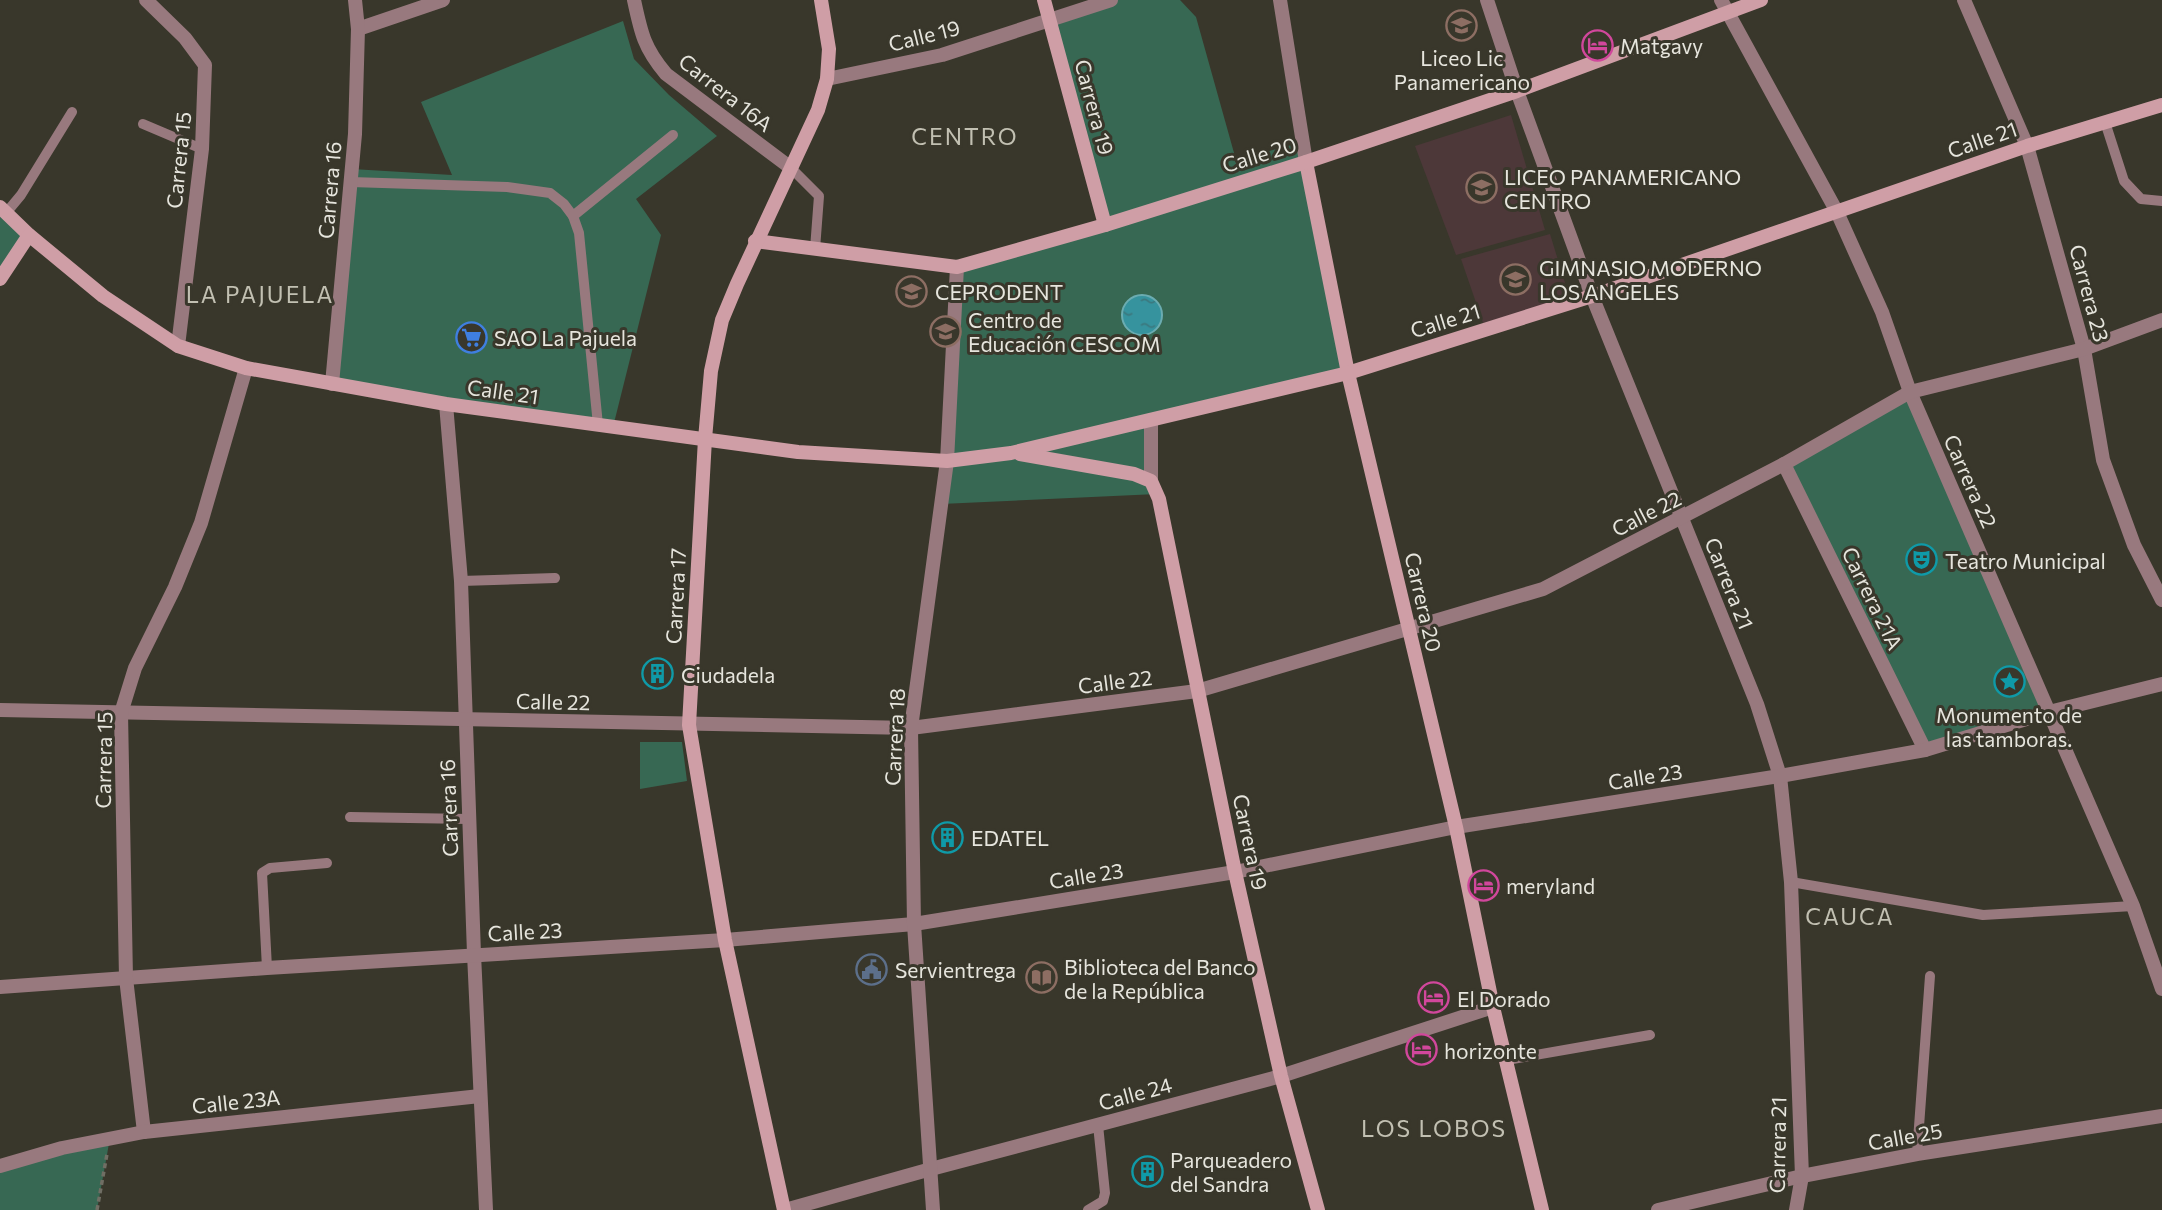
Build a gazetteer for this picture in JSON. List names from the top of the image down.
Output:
{
  "streets": {
    "main road": [
      "Carrera 19",
      "Calle 21",
      "Calle 20",
      "Carrera 17",
      "Carrera 20"
    ],
    "street": [
      "Calle 19",
      "Carrera 16A",
      "Carrera 15",
      "Carrera 16",
      "Carrera 23",
      "Carrera 22",
      "Calle 22",
      "Carrera 21",
      "Carrera 21A",
      "Carrera 18",
      "Calle 23",
      "Calle 24",
      "Calle 23A",
      "Calle 25"
    ]
  },
  "crossings": [
    ["Calle 19", "Carrera 19"],
    ["Calle 19", "Carrera 17"],
    ["Carrera 16A", "Carrera 17"],
    ["Carrera 19", "Calle 21"],
    ["Carrera 19", "Calle 20"],
    ["Carrera 19", "Calle 22"],
    ["Carrera 19", "Calle 23"],
    ["Carrera 19", "Calle 24"],
    ["Calle 21", "Carrera 15"],
    ["Calle 21", "Carrera 16"],
    ["Calle 21", "Carrera 23"],
    ["Calle 21", "Carrera 22"],
    ["Calle 21", "Carrera 21"],
    ["Calle 21", "Carrera 17"],
    ["Calle 21", "Carrera 20"],
    ["Calle 21", "Carrera 18"],
    ["Calle 20", "Carrera 22"],
    ["Calle 20", "Carrera 21"],
    ["Calle 20", "Carrera 17"],
    ["Calle 20", "Carrera 20"],
    ["Calle 20", "Carrera 18"],
    ["Carrera 15", "Calle 22"],
    ["Carrera 15", "Calle 23"],
    ["Carrera 15", "Calle 23A"],
    ["Carrera 16", "Calle 22"],
    ["Carrera 16", "Calle 23"],
    ["Carrera 16", "Calle 23A"],
    ["Carrera 23", "Calle 22"],
    ["Carrera 22", "Calle 22"],
    ["Carrera 22", "Calle 23"],
    ["Calle 22", "Carrera 21"],
    ["Calle 22", "Carrera 17"],
    ["Calle 22", "Carrera 21A"],
    ["Calle 22", "Carrera 20"],
    ["Calle 22", "Carrera 18"],
    ["Carrera 21", "Calle 23"],
    ["Carrera 21", "Calle 25"],
    ["Carrera 17", "Calle 23"],
    ["Carrera 17", "Calle 24"],
    ["Carrera 21A", "Calle 23"],
    ["Carrera 20", "Calle 23"],
    ["Carrera 20", "Calle 24"],
    ["Carrera 18", "Calle 23"],
    ["Carrera 18", "Calle 24"]
  ],
  "districts": [
    "CENTRO",
    "LA PAJUELA",
    "CAUCA",
    "LOS LOBOS"
  ],
  "places": {
    "school or university": [
      "Liceo Lic Panamericano",
      "LICEO PANAMERICANO CENTRO",
      "GIMNASIO MODERNO LOS ANGELES",
      "CEPRODENT",
      "Centro de Educación CESCOM"
    ],
    "hotel": [
      "Matgavy",
      "meryland",
      "El Dorado",
      "horizonte"
    ],
    "supermarket": ["SAO La Pajuela"],
    "theatre": ["Teatro Municipal"],
    "building": ["Ciudadela", "EDATEL", "Parqueadero del Sandra"],
    "place": ["Monumento de las tamboras."],
    "public building": ["Servientrega"],
    "library": ["Biblioteca del Banco de la República"]
  }
}
